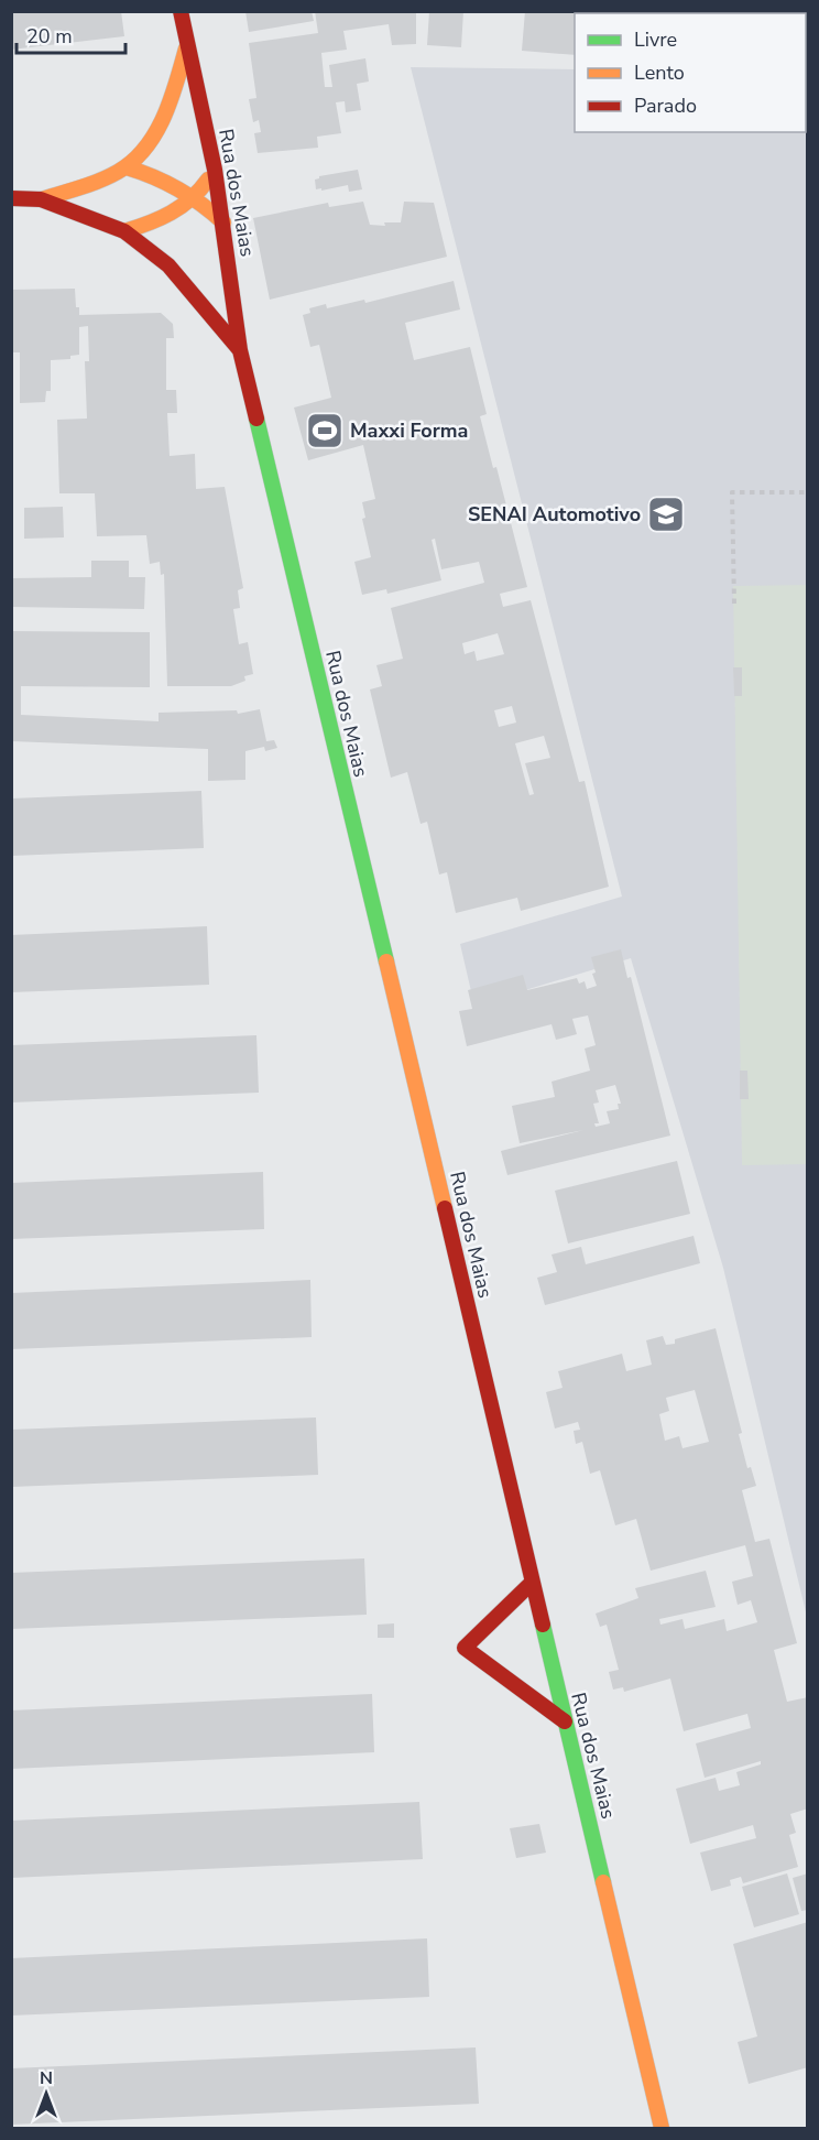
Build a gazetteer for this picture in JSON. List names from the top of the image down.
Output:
{
  "streets": {
    "main road": ["Rua dos Maias"]
  },
  "places": {
    "sports": ["Maxxi Forma"],
    "school or university": ["SENAI Automotivo"]
  },
  "legend": ["Livre", "Lento", "Parado"],
  "scale_bar": "20 m",
  "north": "top"
}
